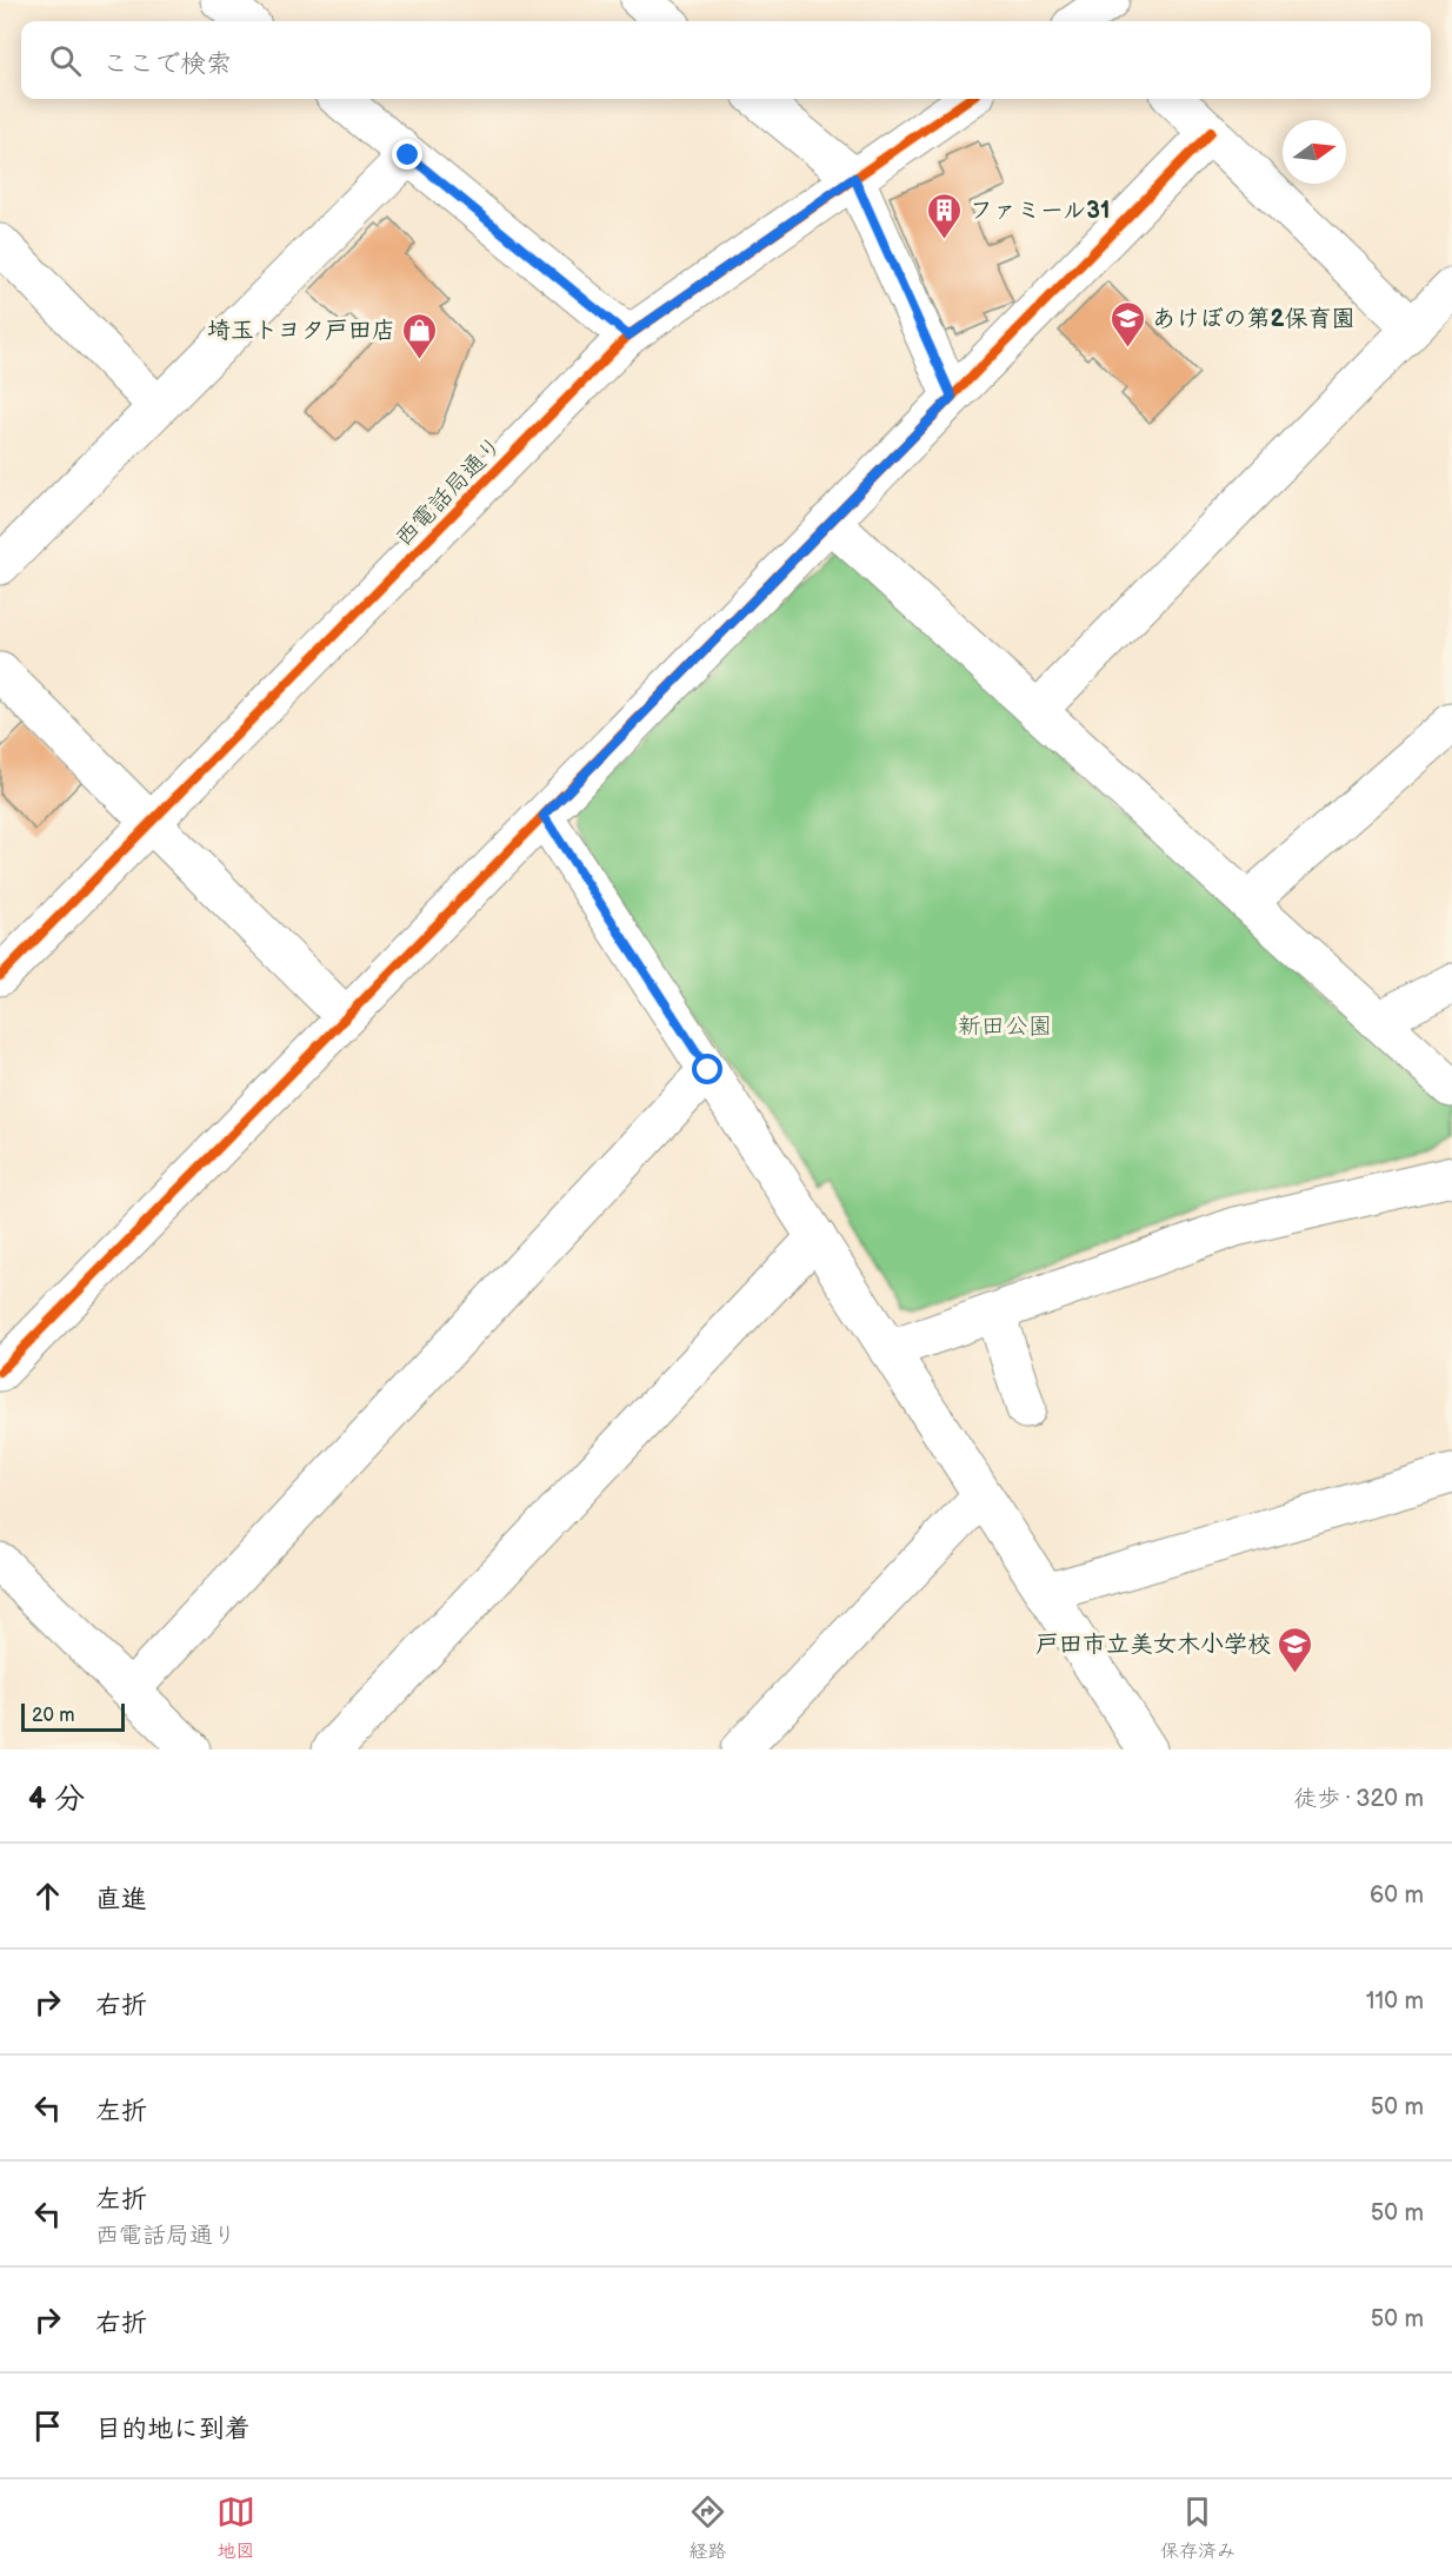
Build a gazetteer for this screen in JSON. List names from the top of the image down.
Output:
{
  "streets": {
    "street": ["西電話局通り"]
  },
  "parks": ["新田公園"],
  "places": {
    "building": ["ファミール31"],
    "school or university": ["あけぼの第2保育園", "戸田市立美女木小学校"],
    "shop": ["埼玉トヨタ戸田店"]
  },
  "scale_bar": "20 m",
  "north": "right",
  "page": {
    "search": "ここで検索",
    "scale": "20 m",
    "heading": ["4 分", "徒歩 · 320 m"],
    "list": [
      ["直進", "60 m"],
      ["右折", "110 m"],
      ["左折", "50 m"],
      ["左折", "西電話局通り", "50 m"],
      ["右折", "50 m"],
      "目的地に到着"
    ],
    "nav": ["地図", "経路", "保存済み"]
  }
}
